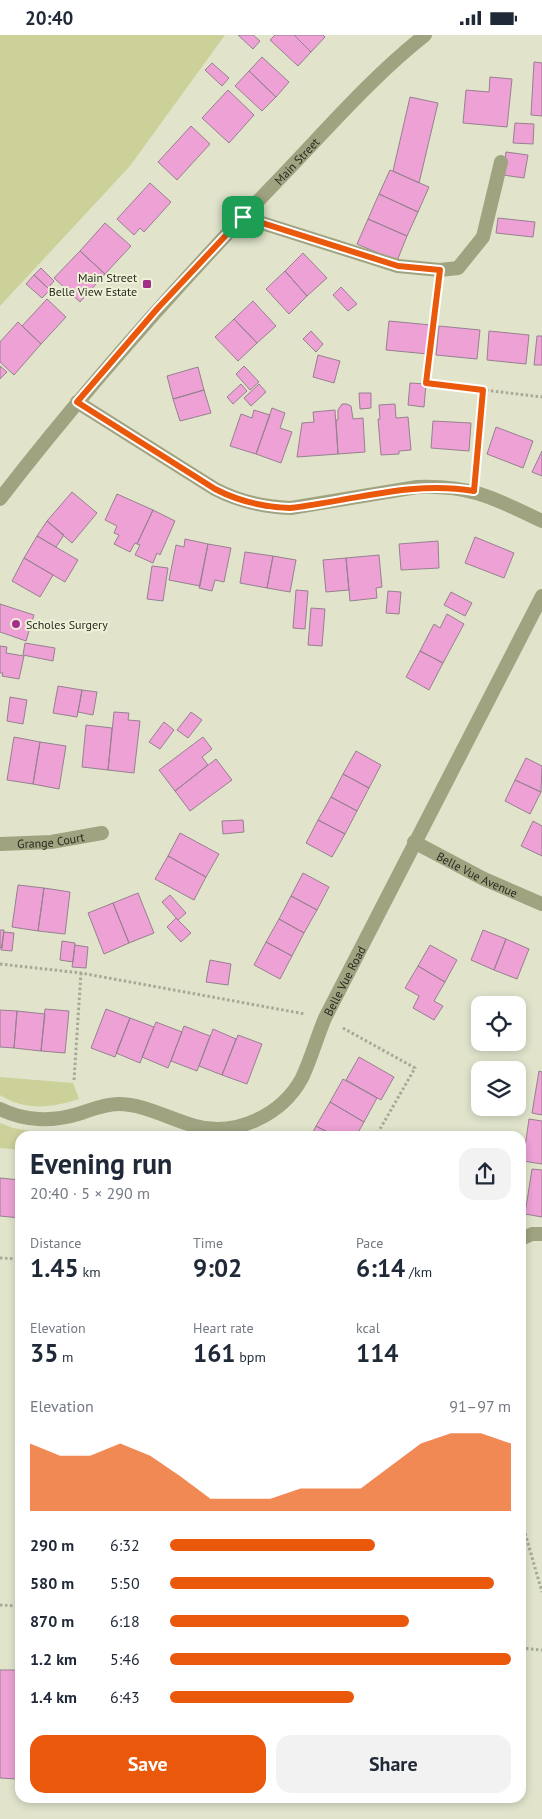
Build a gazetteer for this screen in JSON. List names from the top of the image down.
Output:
{
  "streets": {
    "street": [
      "Main Street",
      "Grange Court",
      "Belle Vue Avenue",
      "Belle Vue Road"
    ]
  },
  "crossings": [
    ["Belle Vue Avenue", "Belle Vue Road"]
  ],
  "places": {
    "transit": ["Main Street Belle View Estate"],
    "other": ["Scholes Surgery"]
  },
  "page": {
    "status": "20:40",
    "heading": ["Evening run", "20:40 · 5 × 290 m"],
    "stats": [
      ["Distance", "1.45 km"],
      ["Time", "9:02"],
      ["Pace", "6:14 /km"],
      ["Elevation", "35 m"],
      ["Heart rate", "161 bpm"],
      ["kcal", "114"]
    ],
    "chart": ["Elevation", "91–97 m"],
    "list": [
      {
        "name": "290 m",
        "note": "6:32"
      },
      {
        "name": "580 m",
        "note": "5:50"
      },
      {
        "name": "870 m",
        "note": "6:18"
      },
      {
        "name": "1.2 km",
        "note": "5:46"
      },
      {
        "name": "1.4 km",
        "note": "6:43"
      }
    ],
    "buttons": ["Save", "Share"]
  }
}
